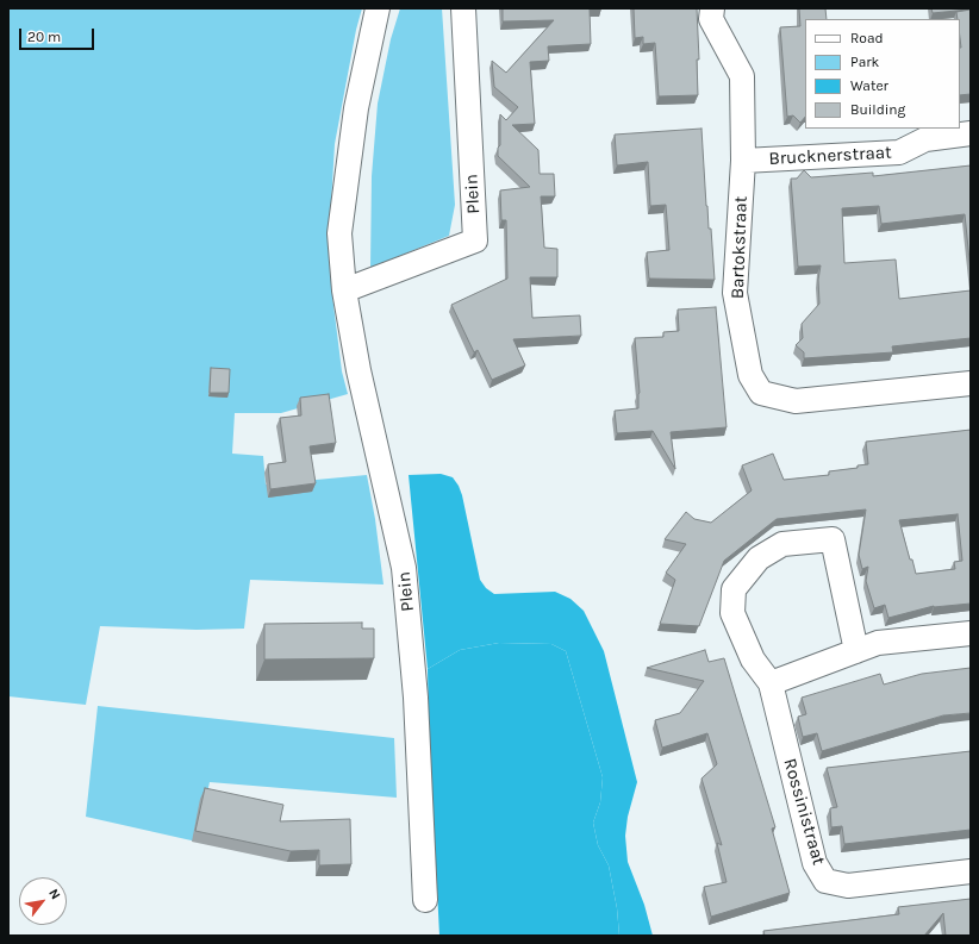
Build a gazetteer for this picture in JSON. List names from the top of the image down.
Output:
{
  "streets": {
    "street": [
      "Brucknerstraat",
      "Plein",
      "Bartokstraat",
      "Rossinistraat"
    ]
  },
  "crossings": [
    ["Brucknerstraat", "Bartokstraat"]
  ],
  "legend": [
    "Road",
    "Park",
    "Water",
    "Building"
  ],
  "scale_bar": "20 m",
  "north": "top right"
}
